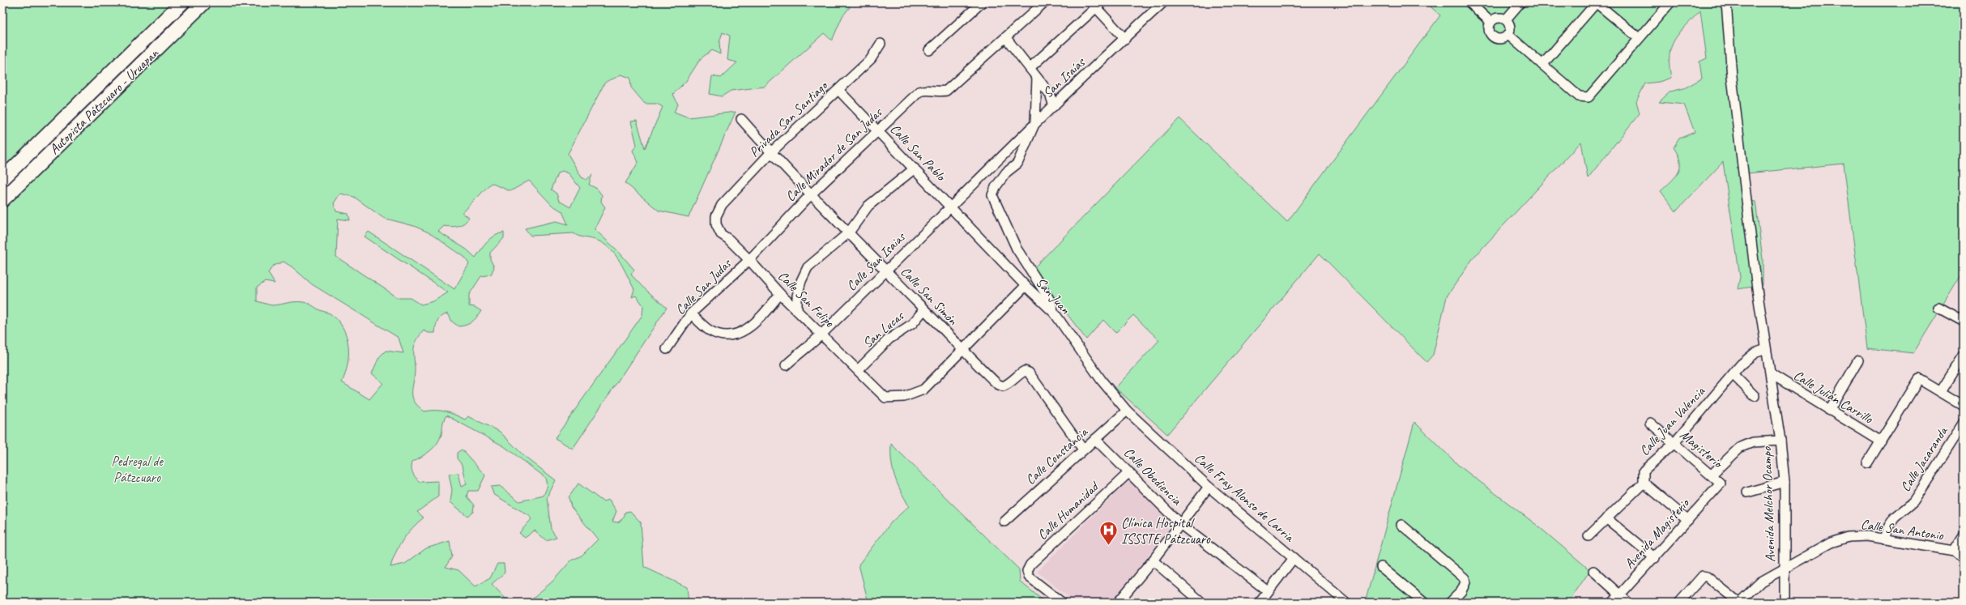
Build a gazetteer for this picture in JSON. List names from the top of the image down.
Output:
{
  "streets": {
    "highway": ["Autopista Pátzcuaro - Uruapan"],
    "street": [
      "San Isaías",
      "Privada San Santiago",
      "Calle San Pablo",
      "Calle Mirador de San Judas",
      "Calle San Isaias",
      "Calle San Judas",
      "Calle San Simón",
      "San Juan",
      "Calle San Felipe",
      "San Lucas",
      "Calle Julián Carrillo",
      "Calle Juan Valencia",
      "Magisterio",
      "Calle Constancia",
      "Calle Jacaranda",
      "Calle Obediencia",
      "Calle Fray Alonso de Larria",
      "Avenida Melchor Ocampo",
      "Calle Humanidad",
      "Calle San Antonio",
      "Avenida Magisterio"
    ]
  },
  "crossings": [
    ["San Isaías", "Calle San Isaias"],
    ["Privada San Santiago", "Calle San Pablo"],
    ["Privada San Santiago", "Calle San Simón"],
    ["Privada San Santiago", "Calle San Felipe"],
    ["Calle San Pablo", "Calle Mirador de San Judas"],
    ["Calle San Pablo", "Calle San Isaias"],
    ["Calle San Pablo", "San Juan"],
    ["Calle Mirador de San Judas", "Calle San Judas"],
    ["Calle Mirador de San Judas", "Calle San Simón"],
    ["Calle Mirador de San Judas", "Calle San Felipe"],
    ["Calle San Isaias", "Calle San Simón"],
    ["Calle San Isaias", "San Juan"],
    ["Calle San Isaias", "Calle San Felipe"],
    ["Calle San Judas", "Calle San Felipe"],
    ["Calle San Simón", "Calle San Felipe"],
    ["Calle San Simón", "San Lucas"],
    ["Calle San Simón", "Calle Constancia"],
    ["San Juan", "Calle Constancia"],
    ["San Juan", "Calle Fray Alonso de Larria"],
    ["Calle San Felipe", "San Lucas"],
    ["Calle Julián Carrillo", "Avenida Melchor Ocampo"],
    ["Calle Juan Valencia", "Magisterio"],
    ["Calle Juan Valencia", "Avenida Melchor Ocampo"],
    ["Magisterio", "Avenida Magisterio"],
    ["Calle Constancia", "Calle Obediencia"],
    ["Calle Constancia", "Calle Fray Alonso de Larria"],
    ["Calle Jacaranda", "Calle San Antonio"],
    ["Calle Obediencia", "Calle Humanidad"],
    ["Avenida Melchor Ocampo", "Calle San Antonio"]
  ],
  "parks": ["Pedregal de Pátzcuaro"],
  "places": {
    "hospital": ["Clínica Hospital ISSSTE Pátzcuaro"]
  }
}
